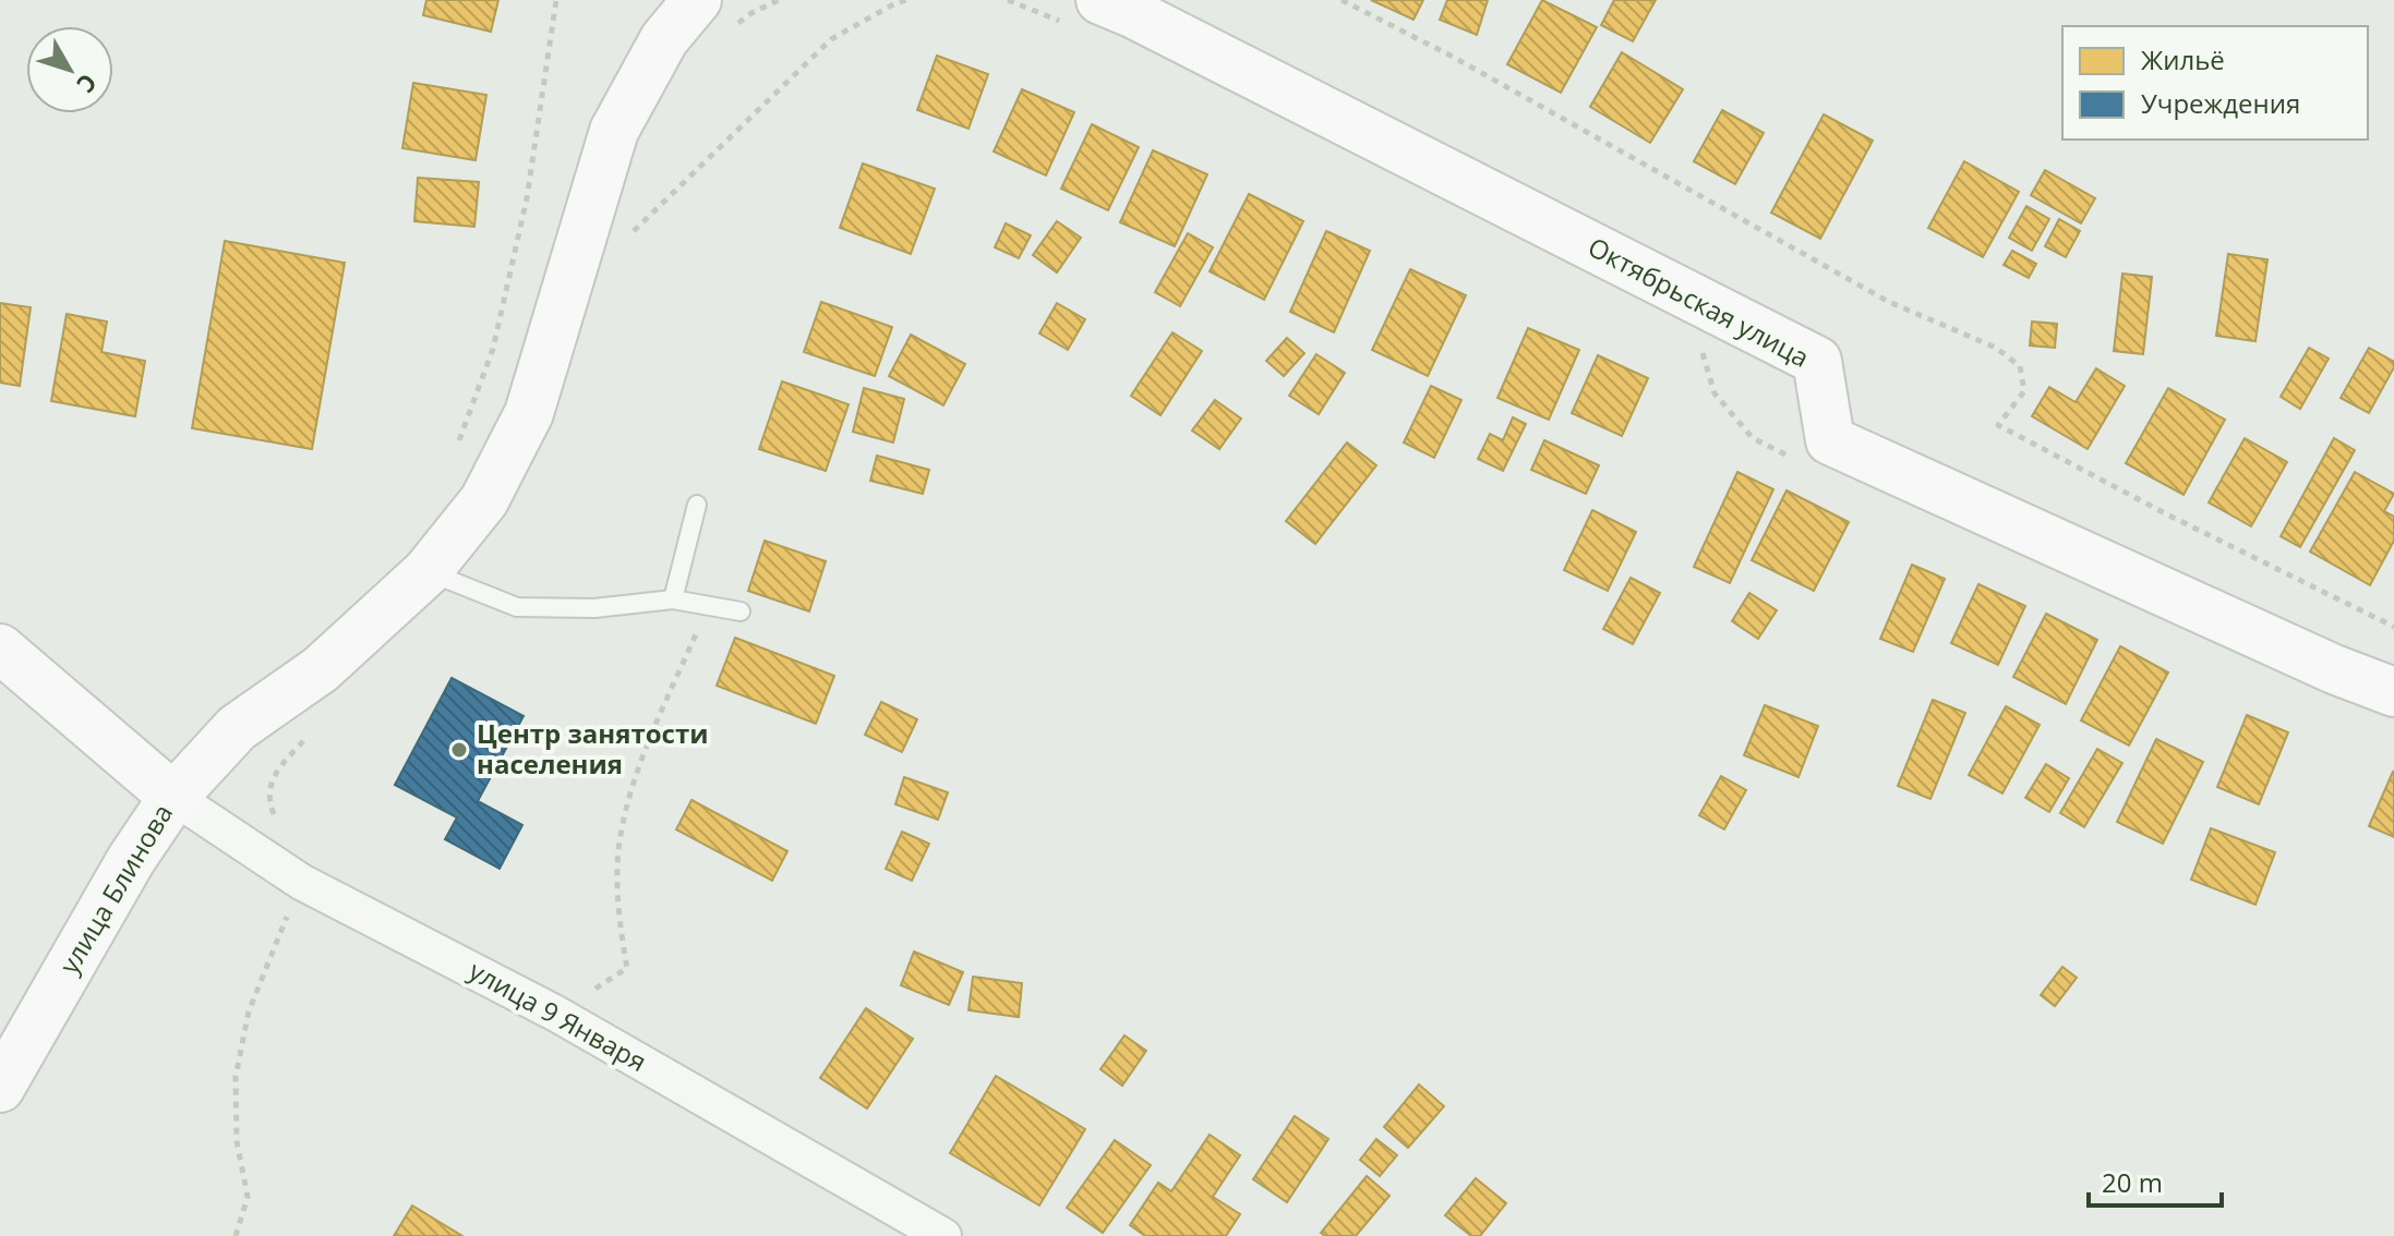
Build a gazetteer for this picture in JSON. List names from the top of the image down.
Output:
{
  "streets": {
    "main road": ["Октябрьская улица", "улица Блинова"],
    "street": ["улица 9 Января"]
  },
  "crossings": [
    ["улица Блинова", "улица 9 Января"]
  ],
  "places": ["Центр занятости населения"],
  "legend": ["Жильё", "Учреждения"],
  "scale_bar": "20 m",
  "north": "bottom right"
}
